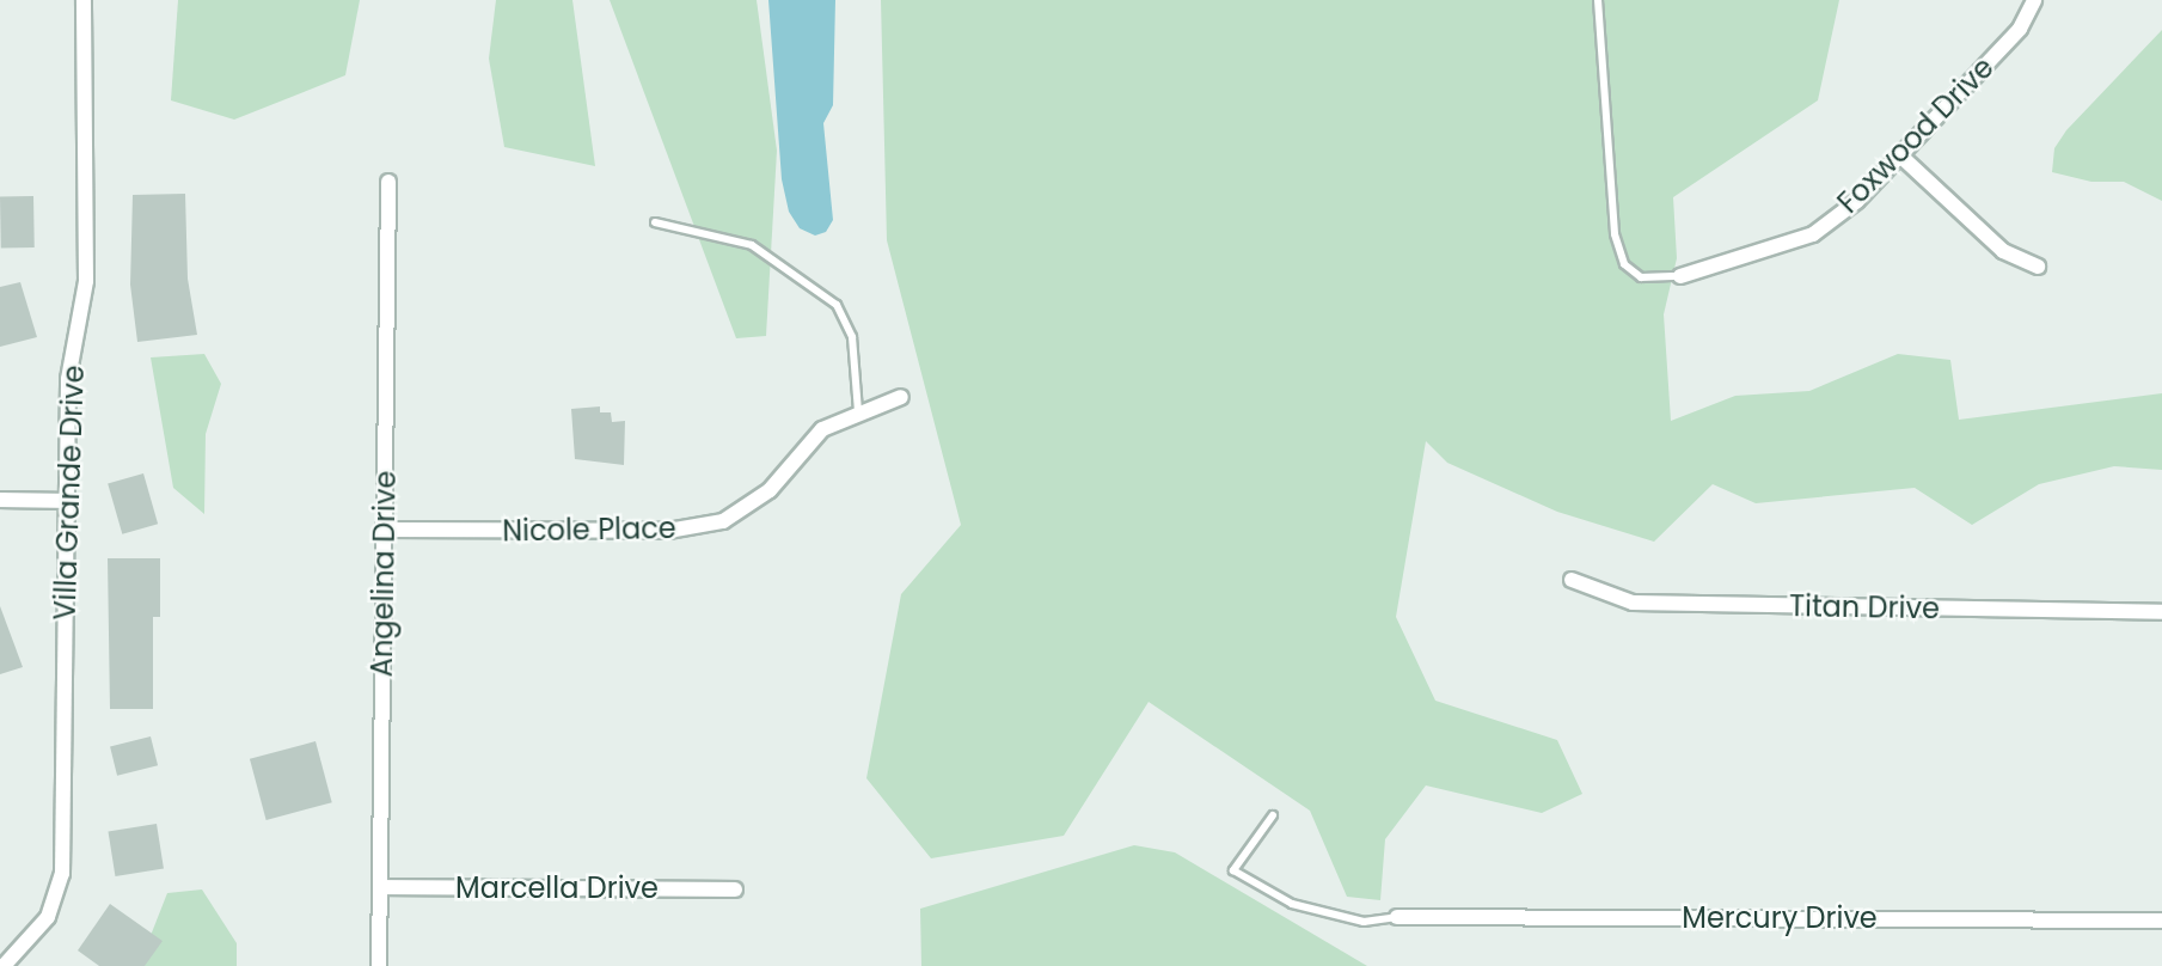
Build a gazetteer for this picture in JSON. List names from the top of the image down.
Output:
{
  "streets": {
    "street": [
      "Foxwood Drive",
      "Villa Grande Drive",
      "Nicole Place",
      "Angelina Drive",
      "Titan Drive",
      "Marcella Drive",
      "Mercury Drive"
    ]
  },
  "crossings": [
    ["Nicole Place", "Angelina Drive"],
    ["Angelina Drive", "Marcella Drive"]
  ]
}
